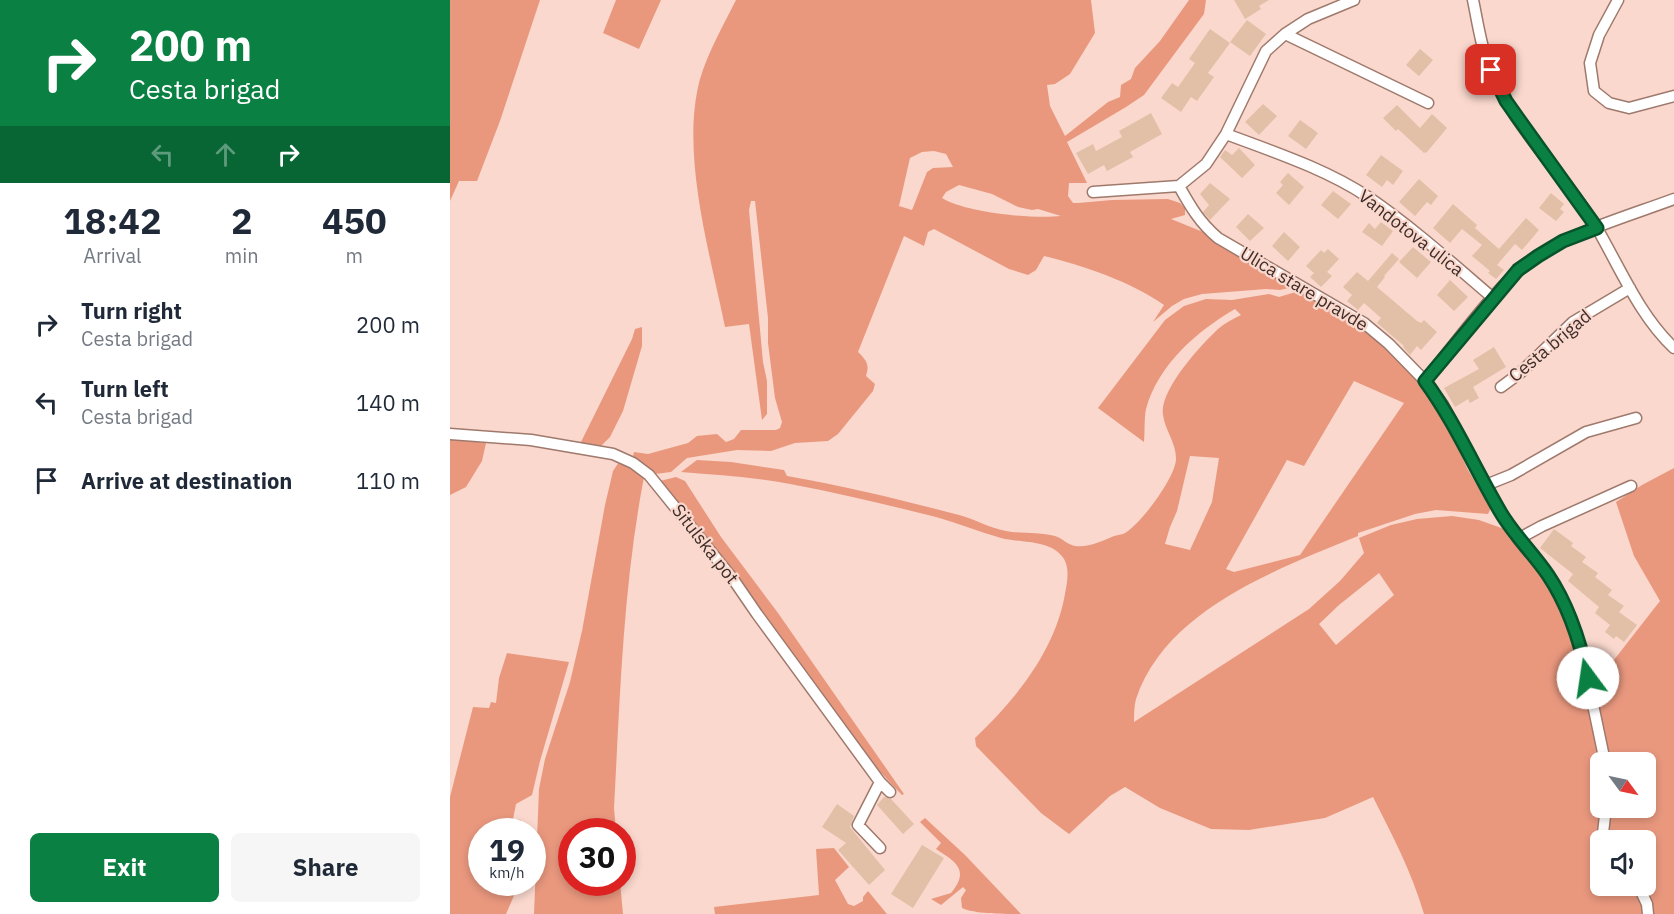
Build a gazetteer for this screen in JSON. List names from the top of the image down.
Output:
{
  "streets": {
    "street": [
      "Vandotova ulica",
      "Ulica stare pravde",
      "Cesta brigad",
      "Situlska pot"
    ]
  },
  "north": "bottom right",
  "page": {
    "turn": ["200 m", "Cesta brigad"],
    "eta": [
      "18:42",
      "Arrival",
      "2",
      "min",
      "450",
      "m"
    ],
    "list": [
      {
        "name": "Turn right",
        "note": "Cesta brigad",
        "value": "200 m"
      },
      {
        "name": "Turn left",
        "note": "Cesta brigad",
        "value": "140 m"
      },
      {
        "name": "Arrive at destination",
        "value": "110 m"
      }
    ],
    "speed": "19 km/h",
    "limit": "30",
    "buttons": ["Exit", "Share"]
  }
}
